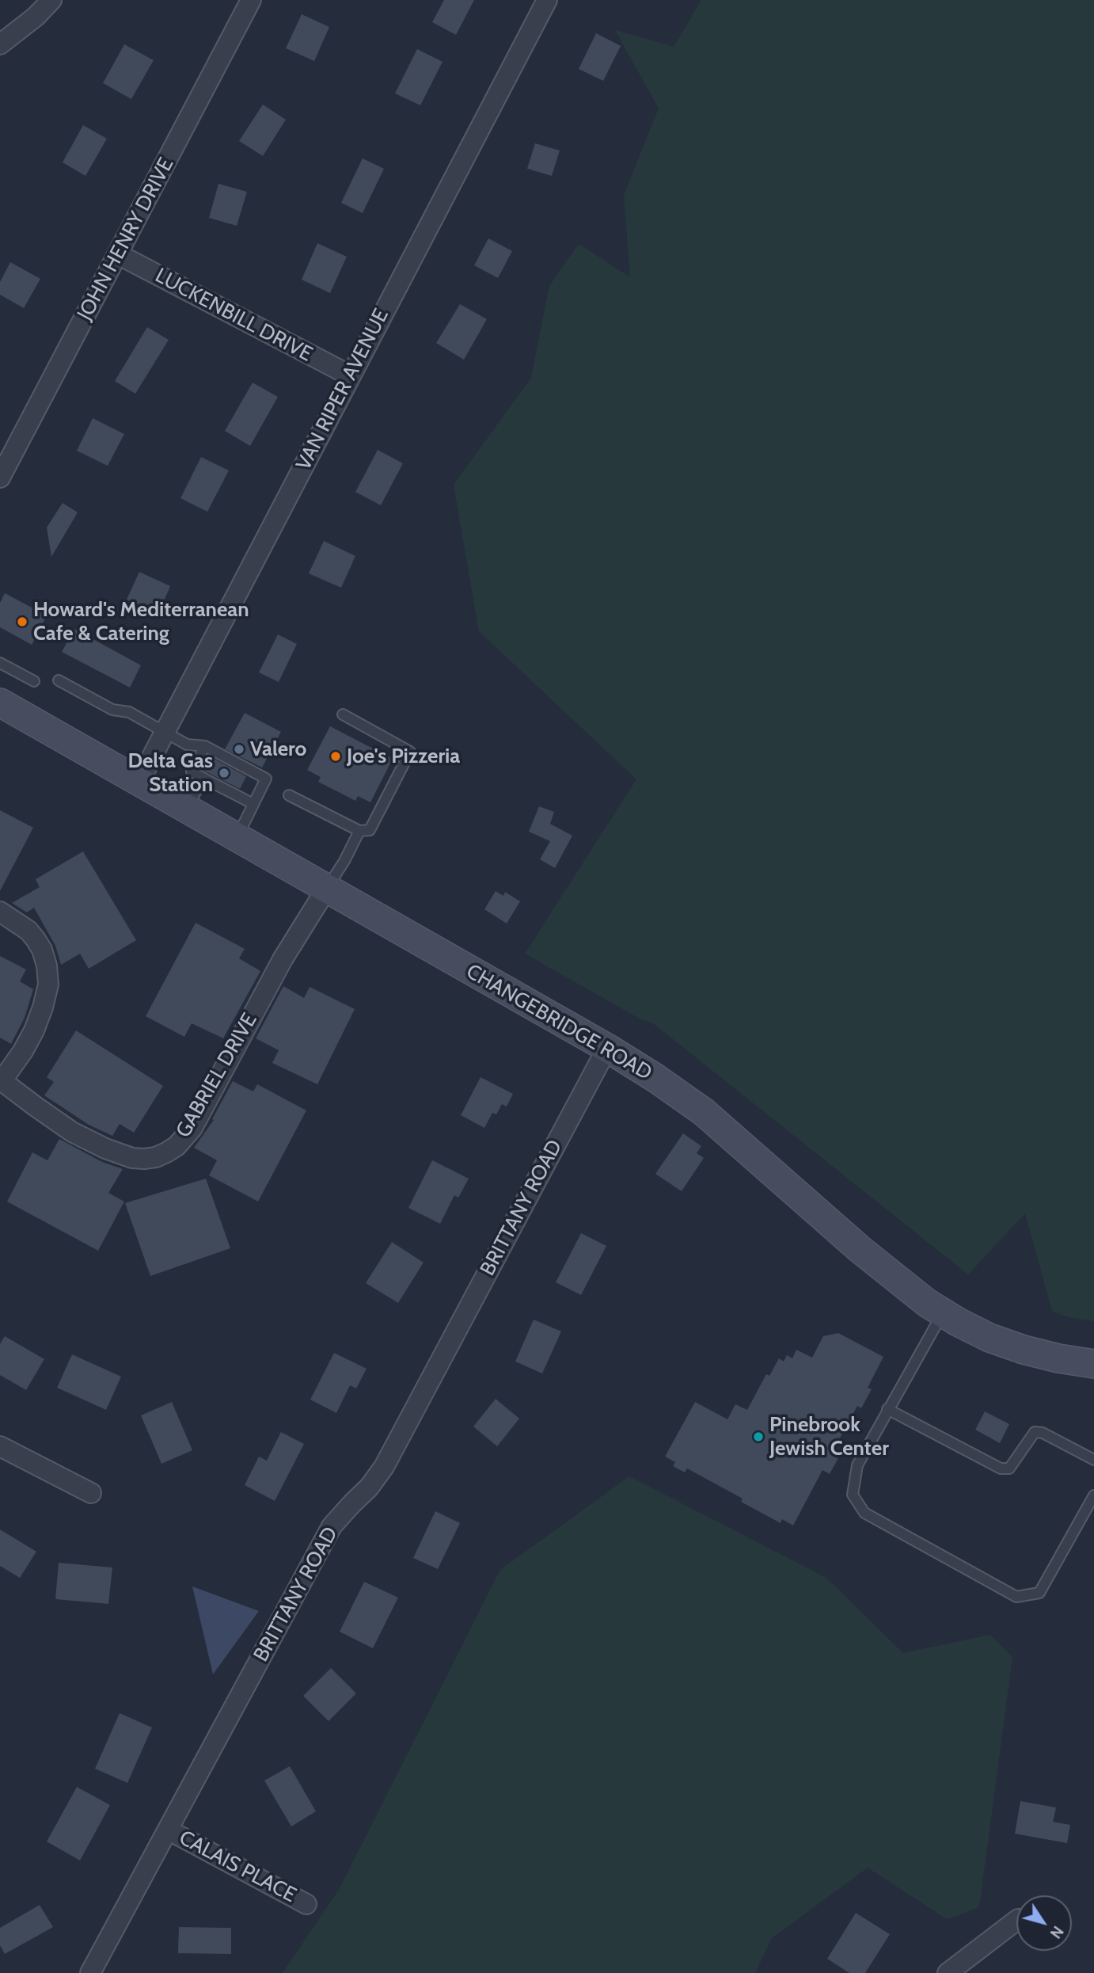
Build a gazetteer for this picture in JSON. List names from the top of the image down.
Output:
{
  "streets": {
    "main road": ["CHANGEBRIDGE ROAD"],
    "street": [
      "JOHN HENRY DRIVE",
      "LUCKENBILL DRIVE",
      "VAN RIPER AVENUE",
      "GABRIEL DRIVE",
      "BRITTANY ROAD",
      "CALAIS PLACE"
    ]
  },
  "crossings": [
    ["JOHN HENRY DRIVE", "LUCKENBILL DRIVE"],
    ["LUCKENBILL DRIVE", "VAN RIPER AVENUE"],
    ["VAN RIPER AVENUE", "CHANGEBRIDGE ROAD"],
    ["CHANGEBRIDGE ROAD", "GABRIEL DRIVE"],
    ["CHANGEBRIDGE ROAD", "BRITTANY ROAD"],
    ["BRITTANY ROAD", "CALAIS PLACE"]
  ],
  "places": [
    "Howard's Mediterranean Cafe & Catering",
    "Valero",
    "Joe's Pizzeria",
    "Delta Gas Station",
    "Pinebrook Jewish Center"
  ],
  "north": "bottom right"
}
